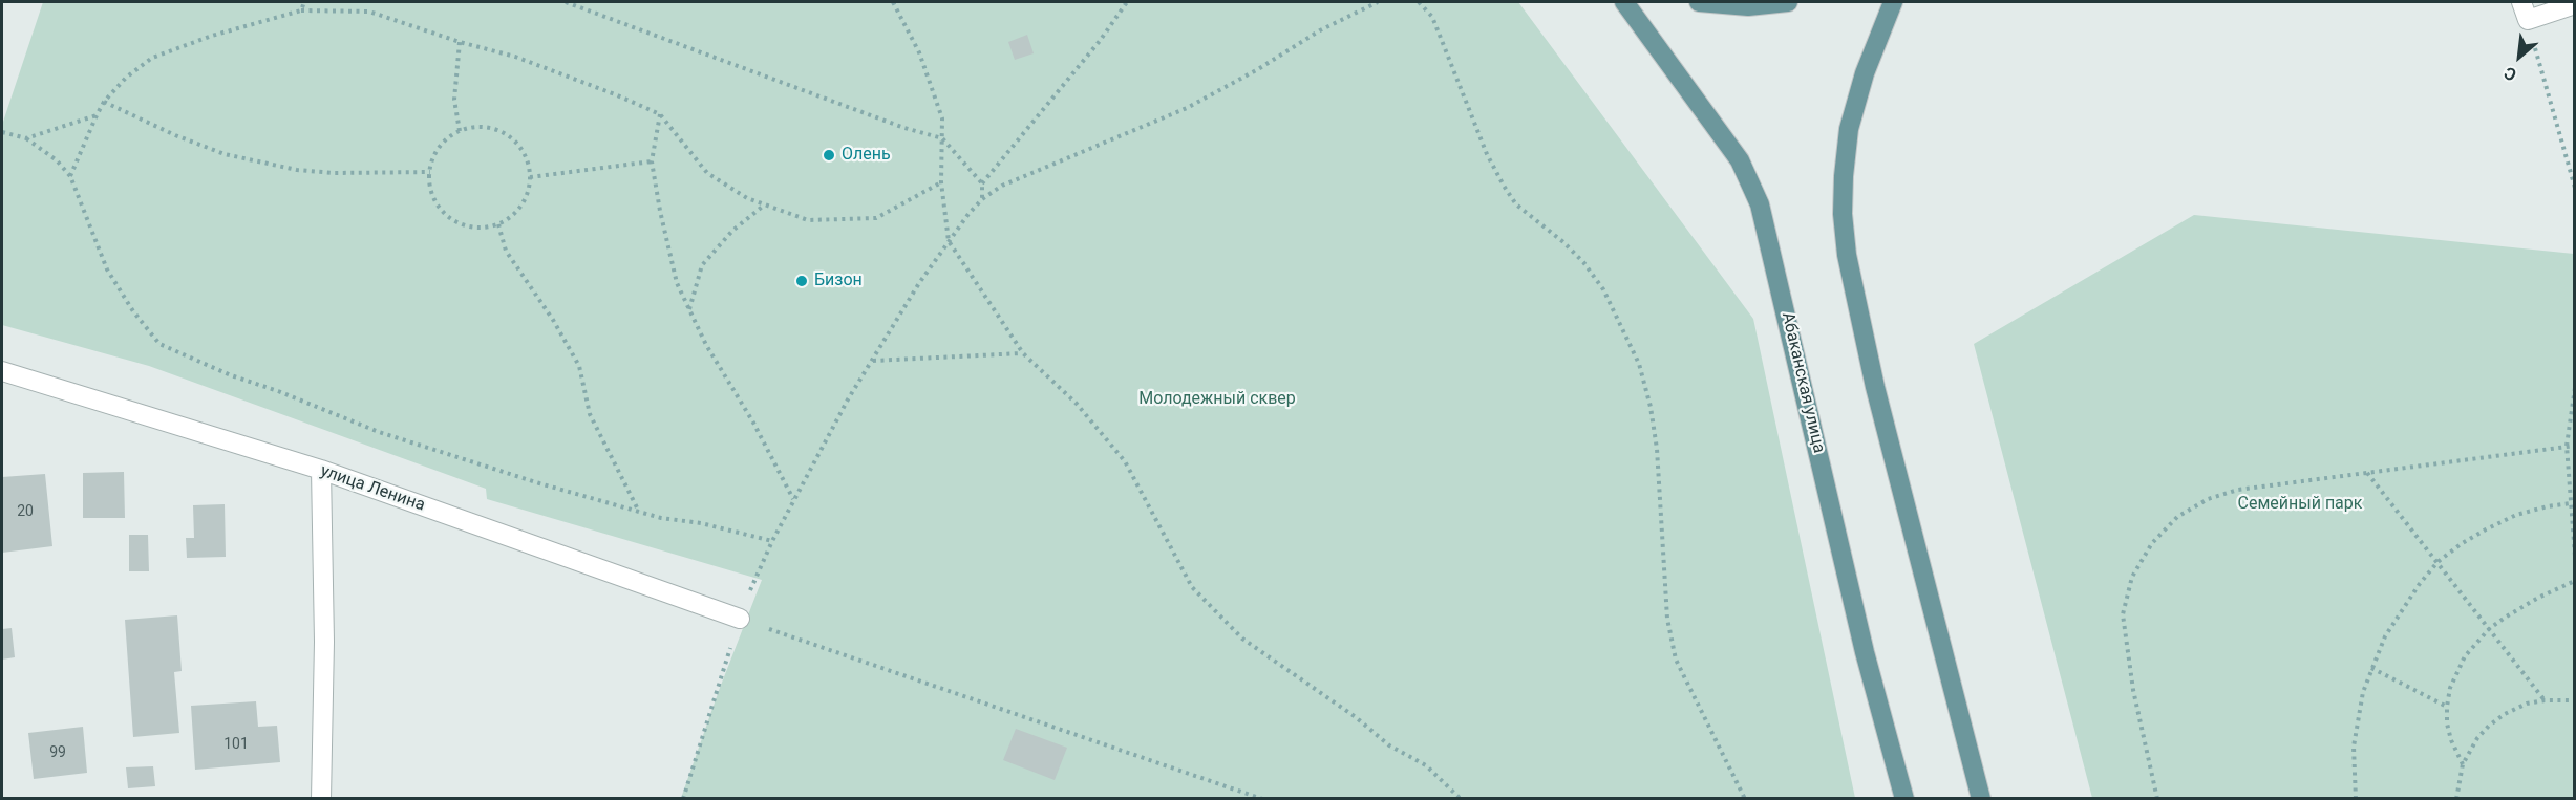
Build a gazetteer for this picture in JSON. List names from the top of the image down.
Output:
{
  "streets": {
    "main road": ["Абаканская улица"],
    "street": ["улица Ленина"]
  },
  "parks": ["Молодежный сквер", "Семейный парк"],
  "places": ["Олень", "Бизон"],
  "house_numbers": ["20", "101", "99"],
  "north": "bottom left"
}
